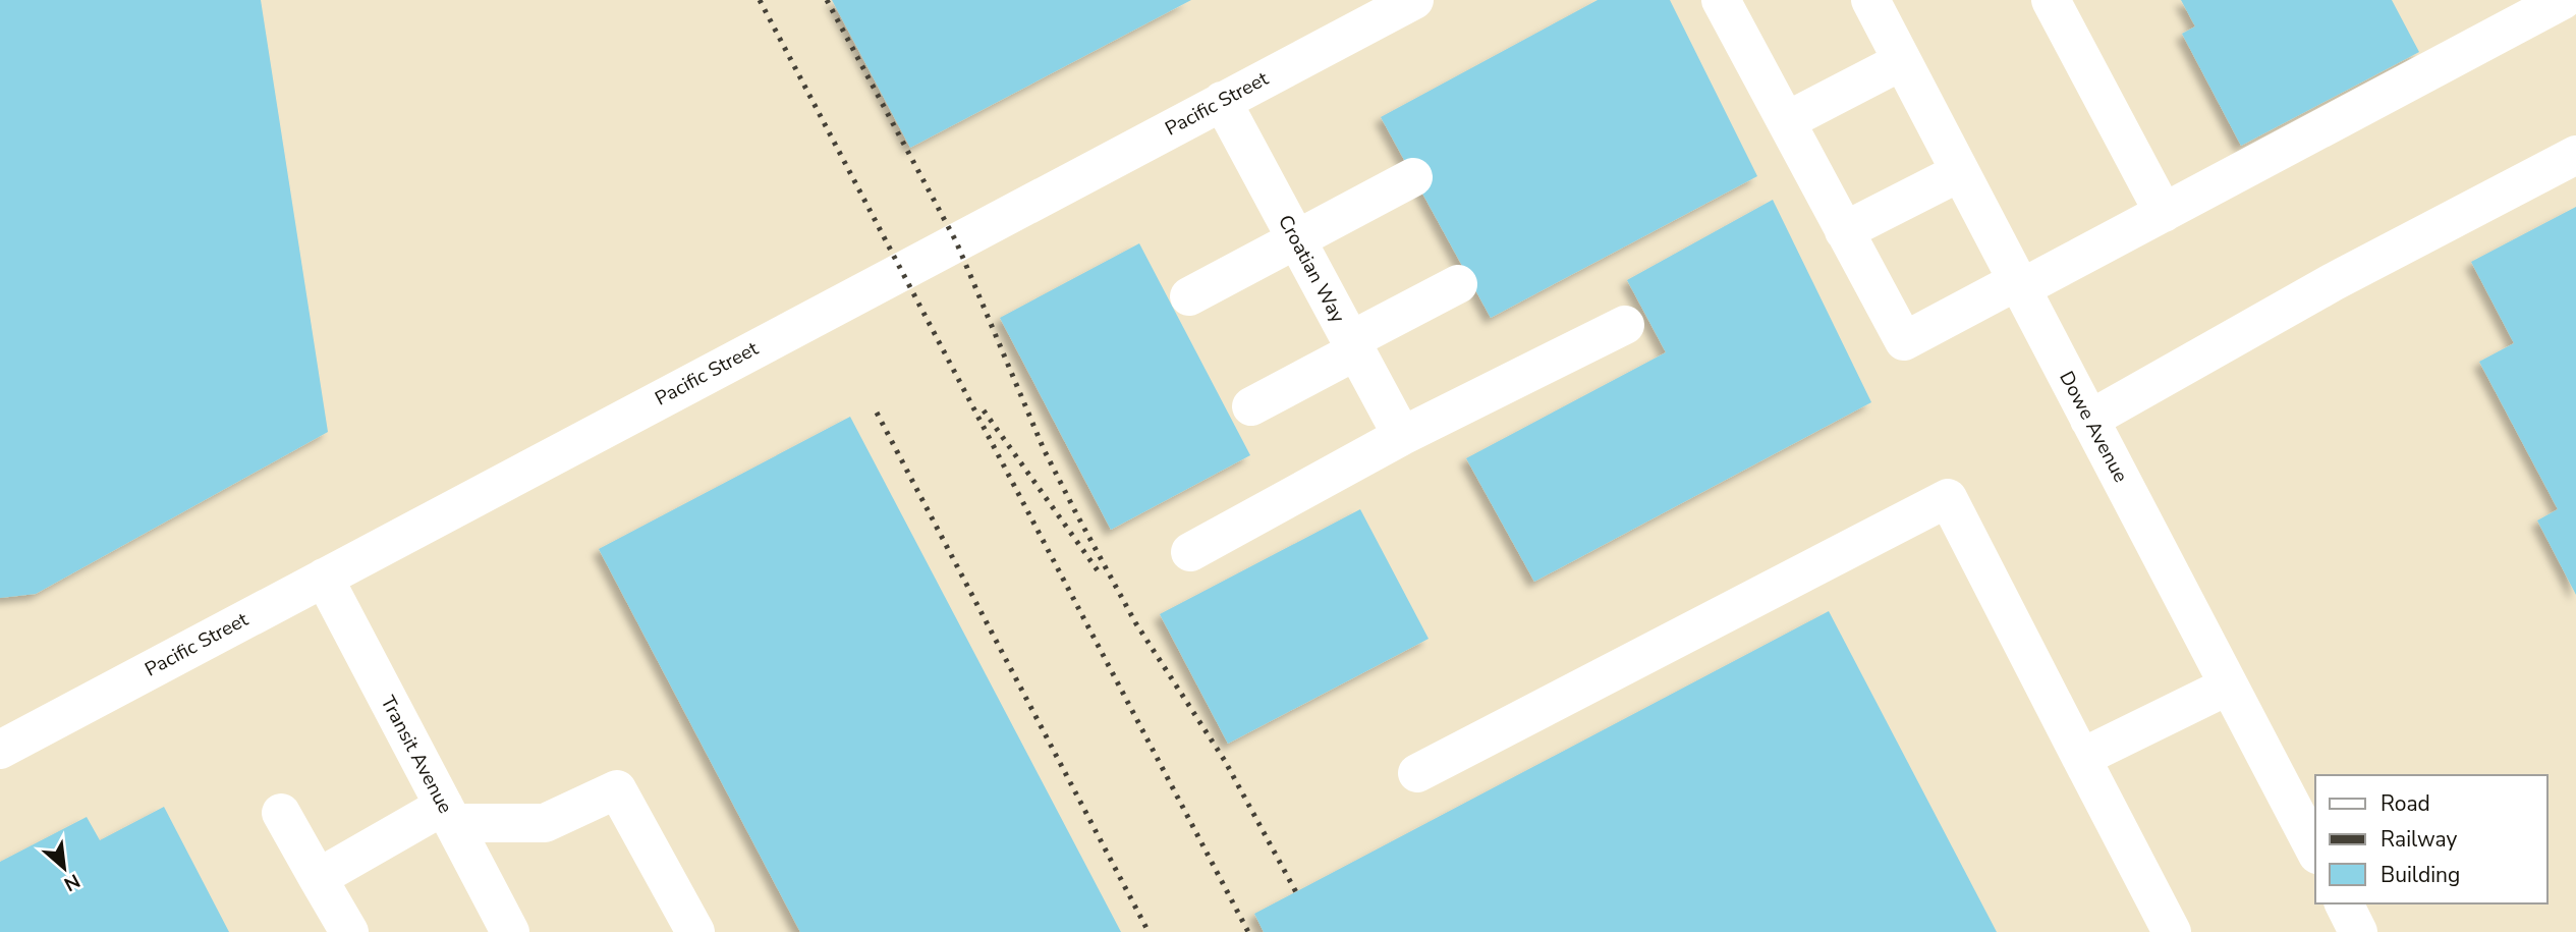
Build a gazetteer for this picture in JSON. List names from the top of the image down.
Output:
{
  "streets": {
    "street": [
      "Pacific Street",
      "Croatian Way",
      "Dowe Avenue",
      "Transit Avenue"
    ]
  },
  "crossings": [
    ["Pacific Street", "Croatian Way"],
    ["Pacific Street", "Transit Avenue"]
  ],
  "legend": ["Road", "Railway", "Building"],
  "north": "bottom right"
}
